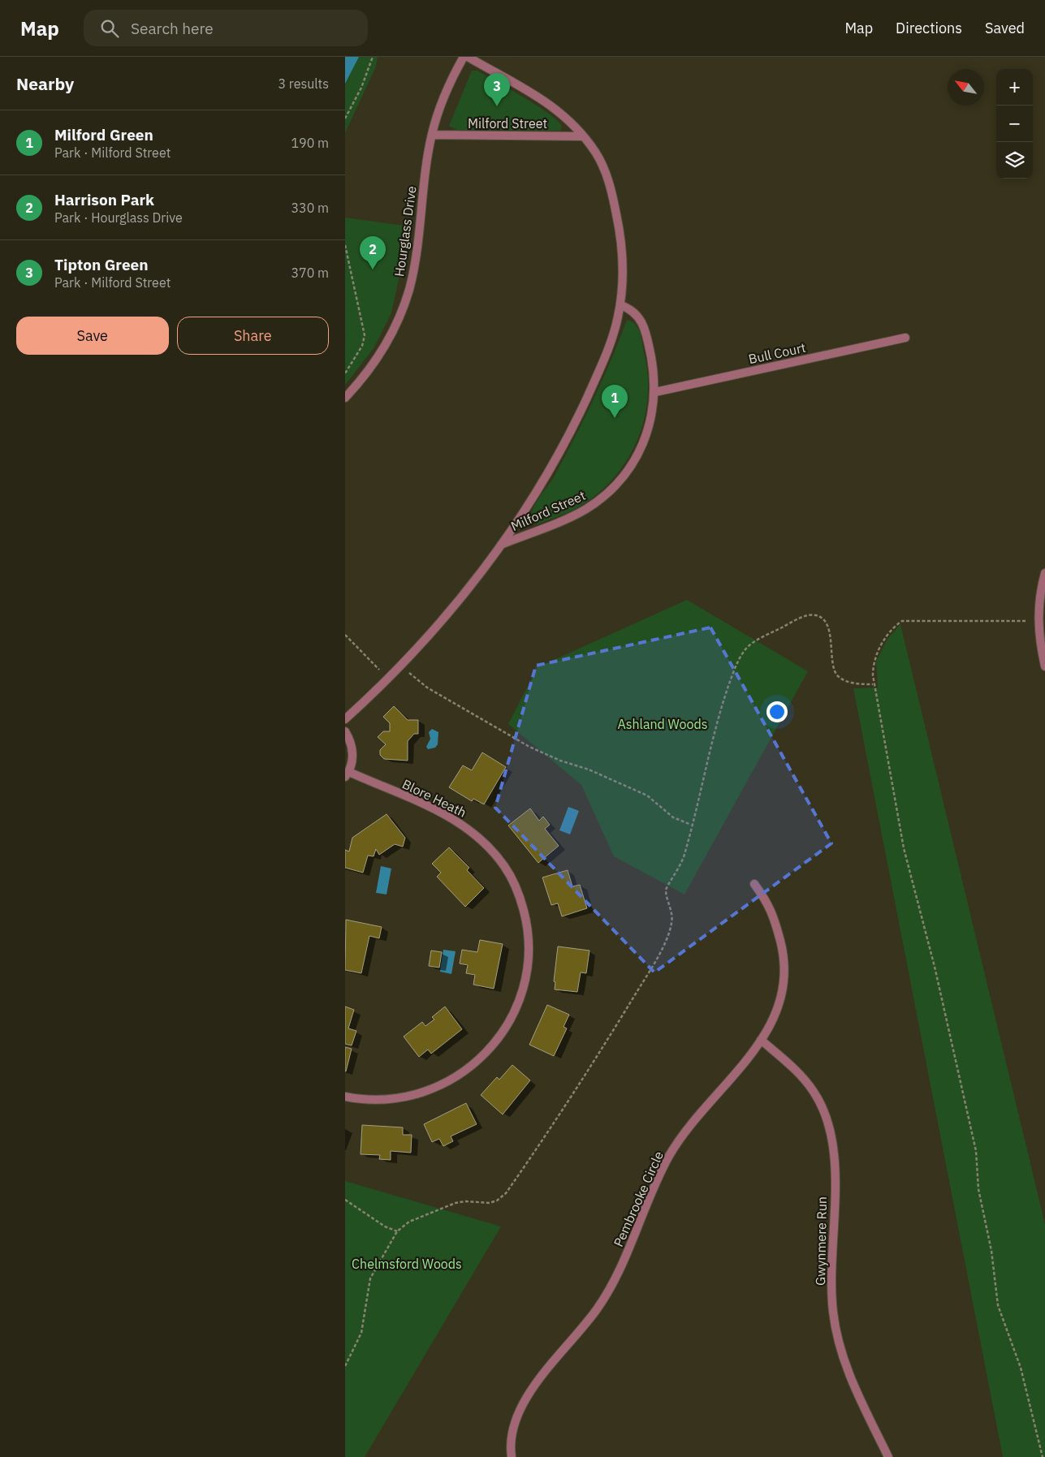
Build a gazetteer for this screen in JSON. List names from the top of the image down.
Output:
{
  "streets": {
    "street": [
      "Milford Street",
      "Hourglass Drive",
      "Bull Court",
      "Blore Heath",
      "Pembrooke Circle",
      "Gwynmere Run"
    ]
  },
  "crossings": [
    ["Milford Street", "Hourglass Drive"],
    ["Milford Street", "Bull Court"],
    ["Pembrooke Circle", "Gwynmere Run"]
  ],
  "parks": ["Ashland Woods", "Chelmsford Woods"],
  "north": "top left",
  "page": {
    "header": "Map",
    "search": "Search here",
    "nav": ["Map", "Directions", "Saved"],
    "heading": ["Nearby", "3 results"],
    "map_buttons": ["+", "−"],
    "pins": ["3", "2", "1"],
    "list": [
      {
        "mark": "1",
        "name": "Milford Green",
        "note": "Park · Milford Street",
        "value": "190 m"
      },
      {
        "mark": "2",
        "name": "Harrison Park",
        "note": "Park · Hourglass Drive",
        "value": "330 m"
      },
      {
        "mark": "3",
        "name": "Tipton Green",
        "note": "Park · Milford Street",
        "value": "370 m"
      }
    ],
    "buttons": ["Save", "Share"]
  }
}
